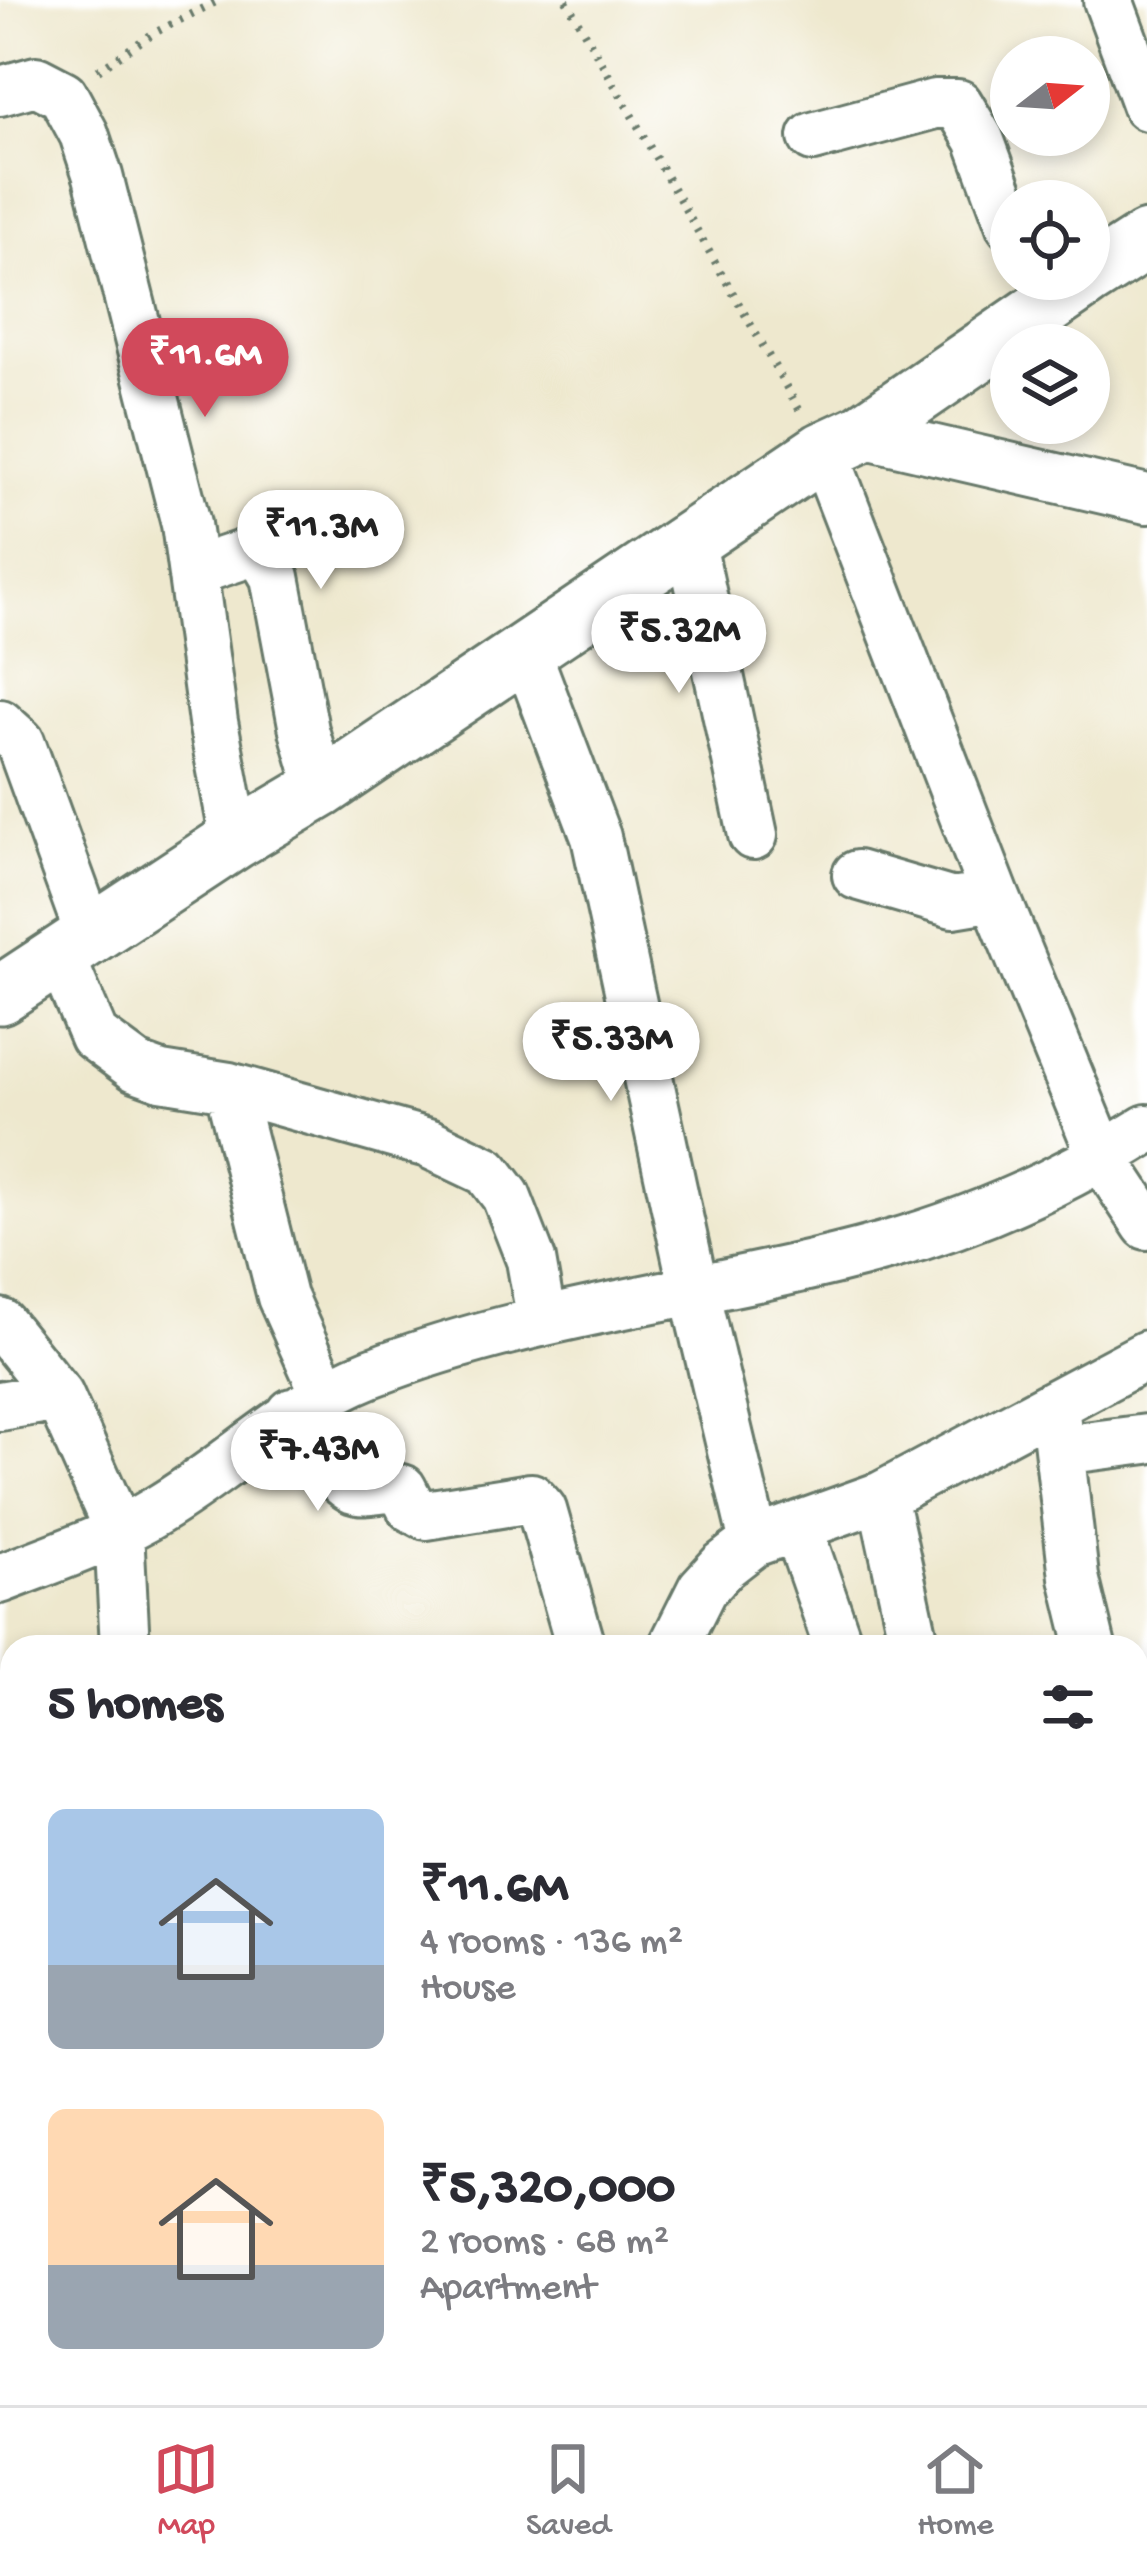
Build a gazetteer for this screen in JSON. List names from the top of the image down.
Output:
{
  "north": "right",
  "page": {
    "price": [
      "₹11.6M",
      "₹11.3M",
      "₹5.32M",
      "₹5.33M",
      "₹7.43M"
    ],
    "heading": "5 homes",
    "list": [
      {
        "name": "₹11.6M",
        "note": "4 rooms · 136 m² · House"
      },
      {
        "name": "₹5,320,000",
        "note": "2 rooms · 68 m² · Apartment"
      }
    ],
    "tabs": ["Map", "Saved", "Home"]
  }
}
